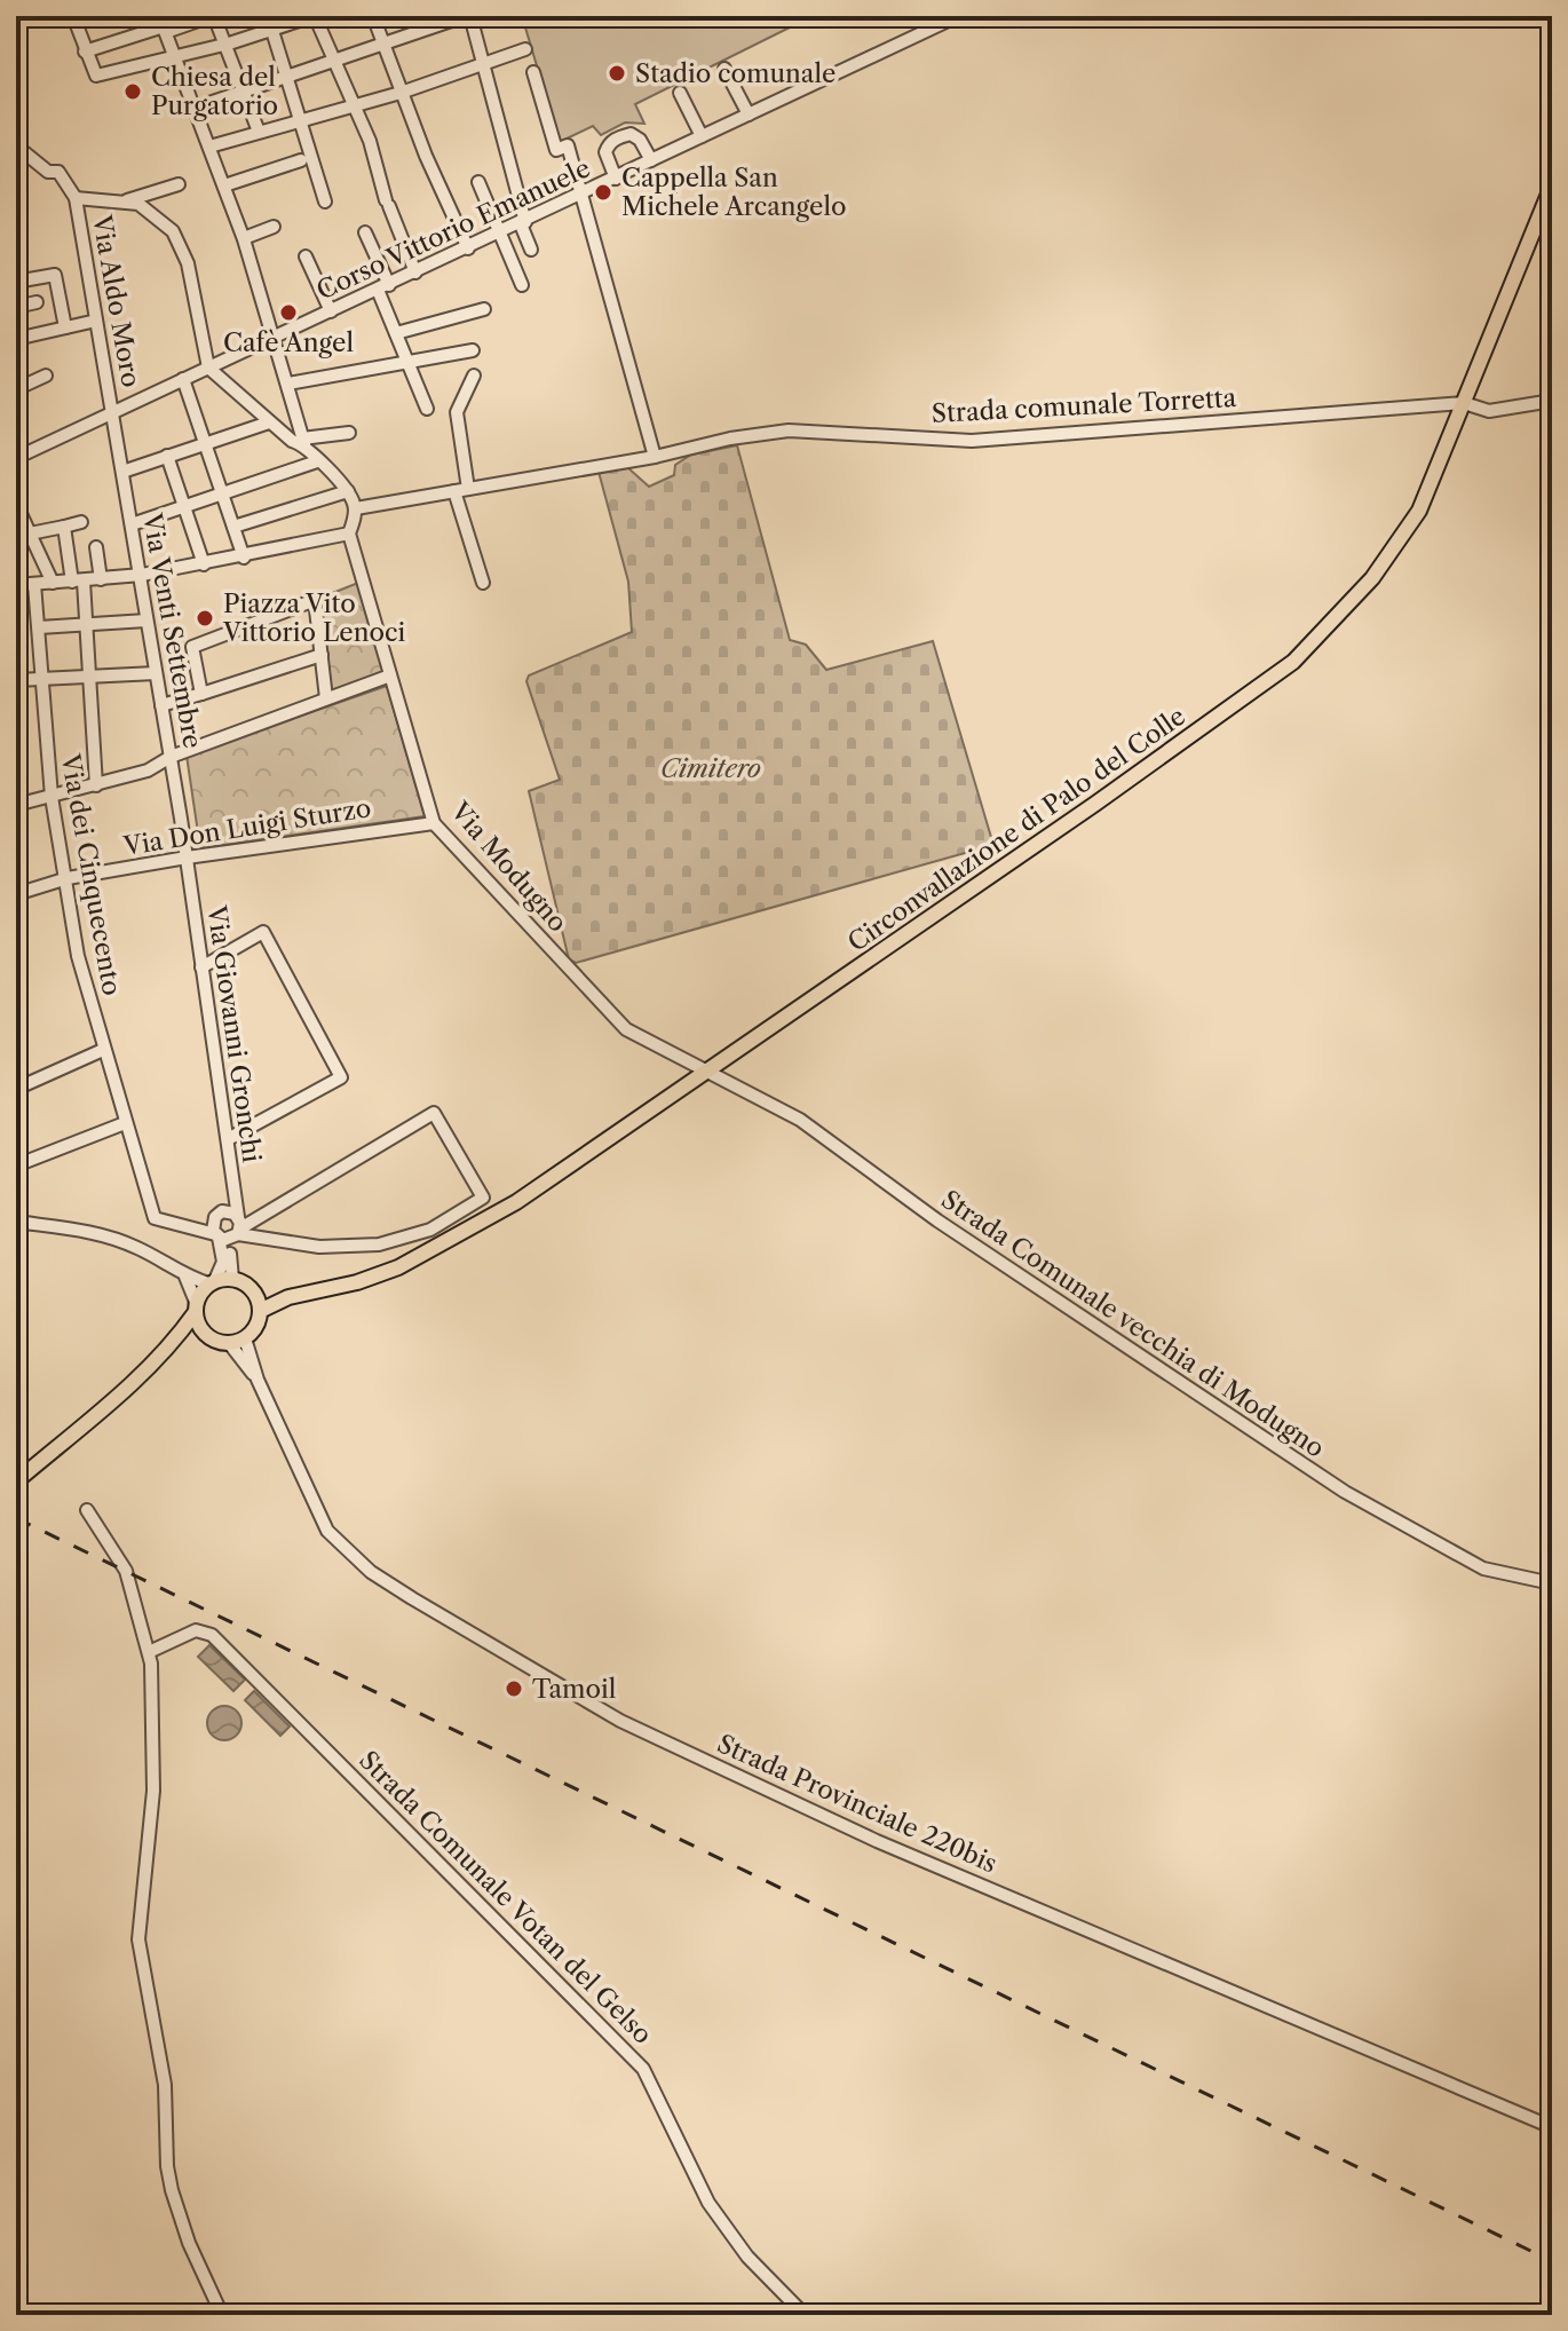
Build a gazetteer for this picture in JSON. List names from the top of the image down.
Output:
{
  "streets": {
    "main road": ["Circonvallazione di Palo del Colle"],
    "street": [
      "Corso Vittorio Emanuele",
      "Via Aldo Moro",
      "Strada comunale Torretta",
      "Via Venti Settembre",
      "Via Don Luigi Sturzo",
      "Via Modugno",
      "Via dei Cinquecento",
      "Via Giovanni Gronchi",
      "Strada Comunale vecchia di Modugno",
      "Strada Provinciale 220bis",
      "Strada Comunale Votan del Gelso"
    ]
  },
  "crossings": [
    ["Corso Vittorio Emanuele", "Via Aldo Moro"],
    ["Corso Vittorio Emanuele", "Via Venti Settembre"],
    ["Via Aldo Moro", "Via Venti Settembre"],
    ["Strada comunale Torretta", "Circonvallazione di Palo del Colle"],
    ["Via Venti Settembre", "Via Don Luigi Sturzo"],
    ["Via Venti Settembre", "Via Giovanni Gronchi"],
    ["Via Don Luigi Sturzo", "Via Modugno"],
    ["Via Don Luigi Sturzo", "Via dei Cinquecento"],
    ["Via Don Luigi Sturzo", "Via Giovanni Gronchi"],
    ["Circonvallazione di Palo del Colle", "Via Modugno"],
    ["Circonvallazione di Palo del Colle", "Strada Comunale vecchia di Modugno"],
    ["Via Modugno", "Strada Comunale vecchia di Modugno"]
  ],
  "parks": ["Cimitero"],
  "places": [
    "Stadio comunale",
    "Chiesa del Purgatorio",
    "Cappella San Michele Arcangelo",
    "Cafè Angel",
    "Piazza Vito Vittorio Lenoci",
    "Tamoil"
  ]
}
